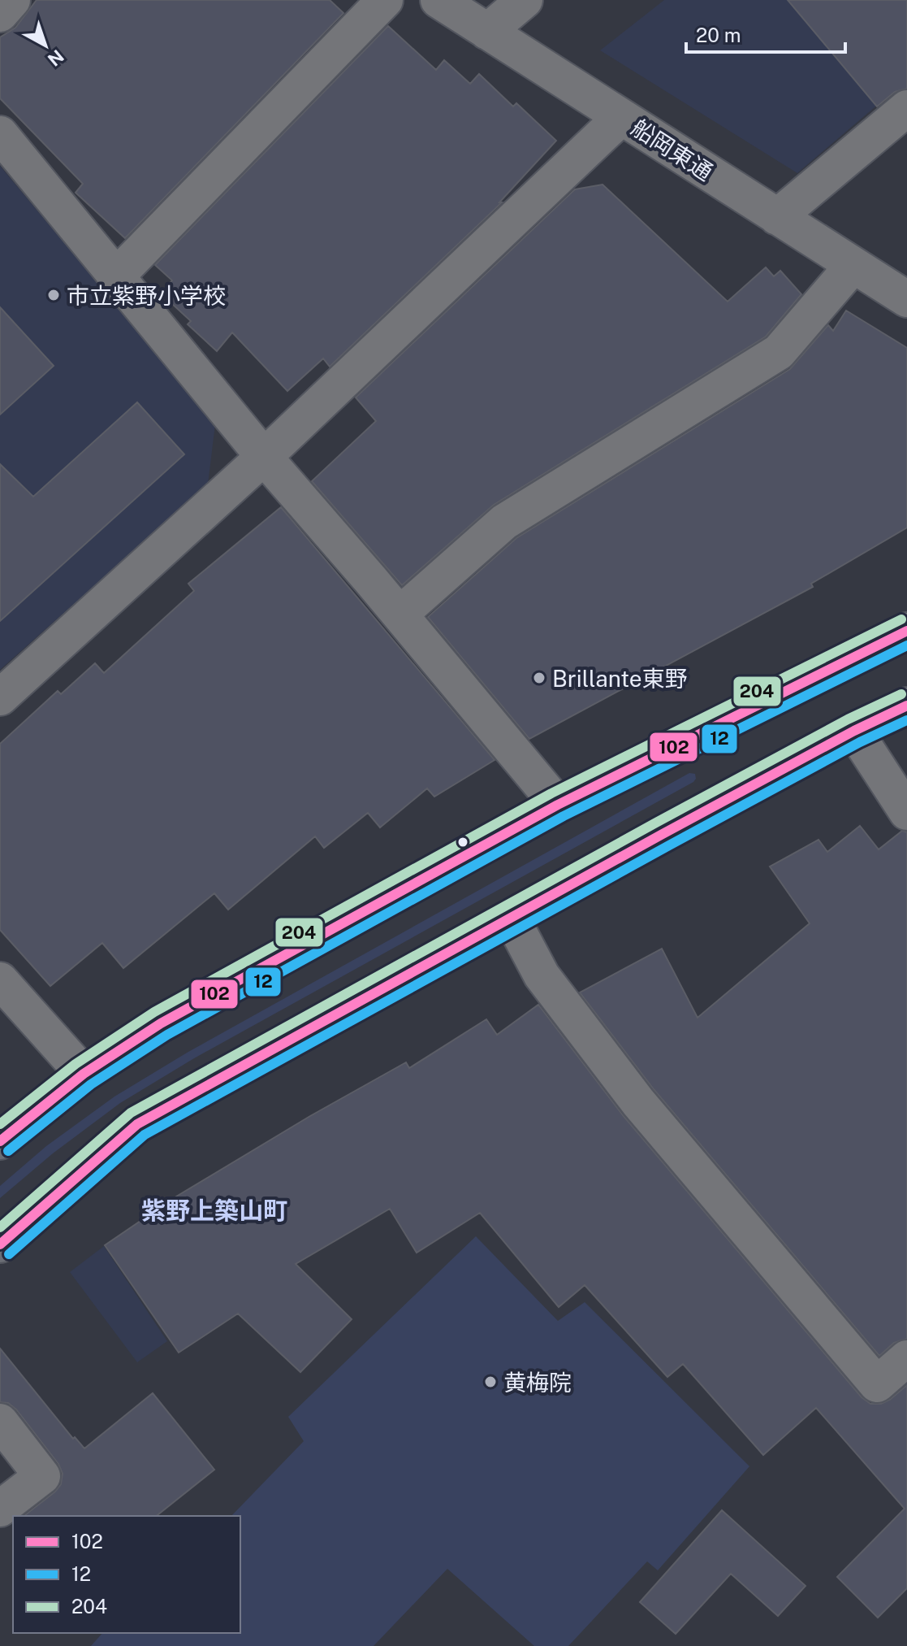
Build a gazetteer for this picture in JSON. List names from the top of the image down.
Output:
{
  "streets": {
    "street": ["船岡東通"]
  },
  "districts": ["紫野上築山町"],
  "places": ["市立紫野小学校", "Brillante東野", "黄梅院"],
  "lines": ["transit line 204", "transit line 102", "transit line 12"],
  "legend": ["102", "12", "204"],
  "scale_bar": "20 m",
  "north": "bottom right"
}
